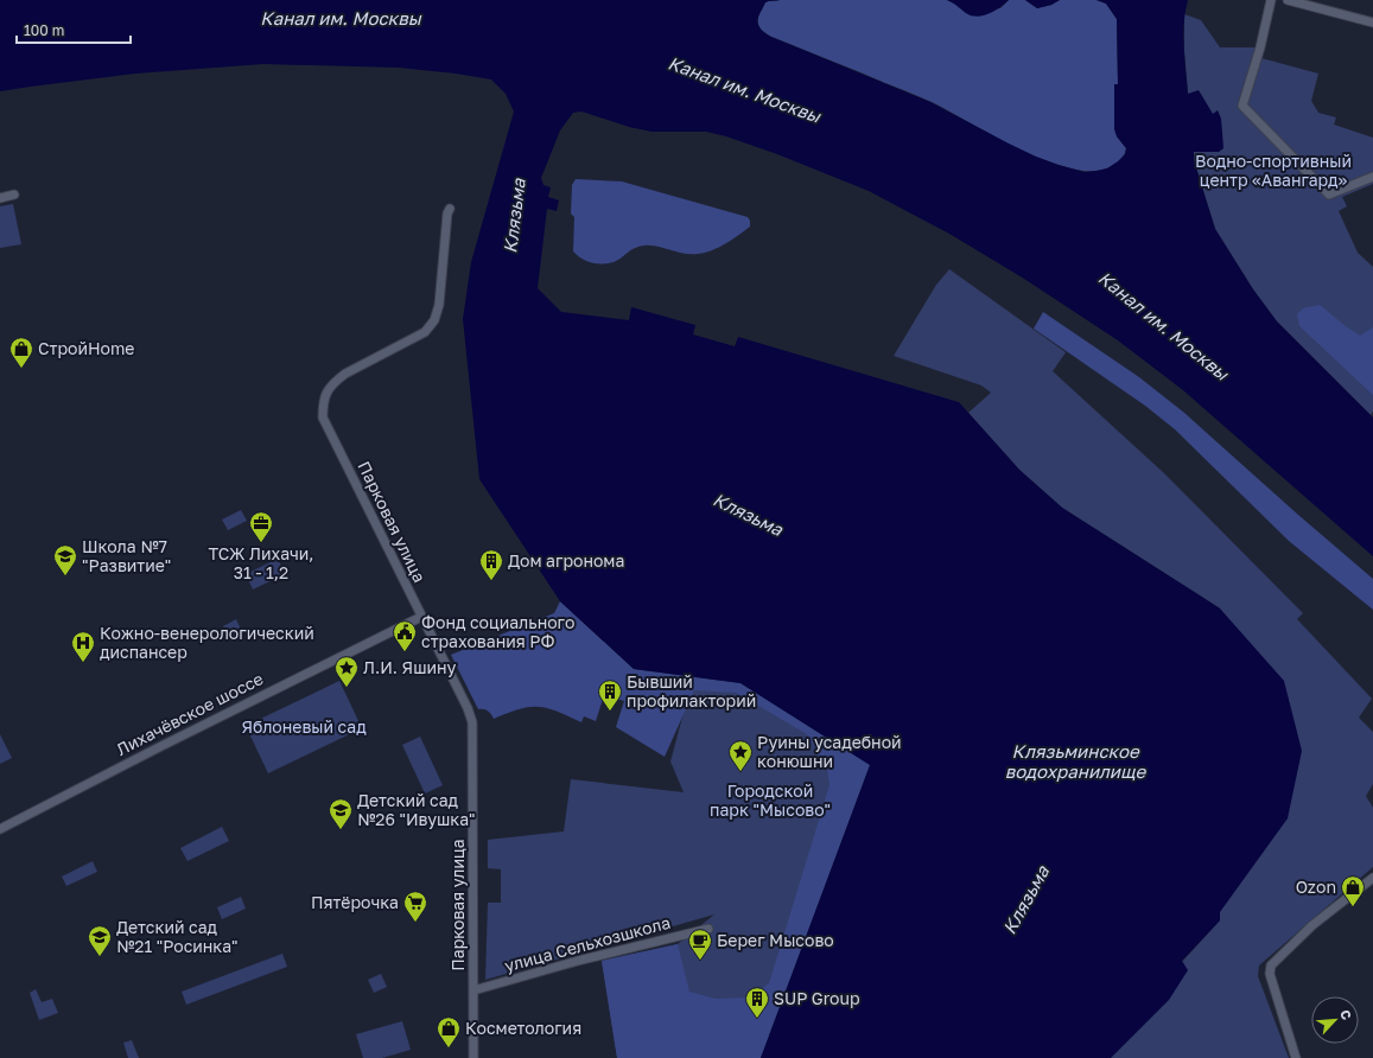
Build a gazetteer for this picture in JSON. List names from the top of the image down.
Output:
{
  "streets": {
    "street": ["Парковая улица", "Лихачёвское шоссе", "улица Сельхозшкола"]
  },
  "crossings": [
    ["Парковая улица", "Лихачёвское шоссе"],
    ["Парковая улица", "улица Сельхозшкола"]
  ],
  "water": ["Канал им. Москвы", "Клязьма", "Клязьминское водохранилище"],
  "parks": ["Водно-спортивный центр «Авангард»", "Яблоневый сад", "Городской парк \"Мысово\""],
  "places": {
    "shop": ["СтройHome", "Ozon", "Косметология"],
    "office": ["ТСЖ Лихачи, 31 - 1,2"],
    "school or university": ["Школа №7 \"Развитие\"", "Детский сад №26 \"Ивушка\"", "Детский сад №21 \"Росинка\""],
    "building": ["Дом агронома", "Бывший профилакторий", "SUP Group"],
    "public building": ["Фонд социального страхования РФ"],
    "hospital": ["Кожно-венерологический диспансер"],
    "place": ["Л.И. Яшину", "Руины усадебной конюшни"],
    "supermarket": ["Пятёрочка"],
    "cafe": ["Берег Мысово"]
  },
  "scale_bar": "100 m",
  "north": "top right"
}
